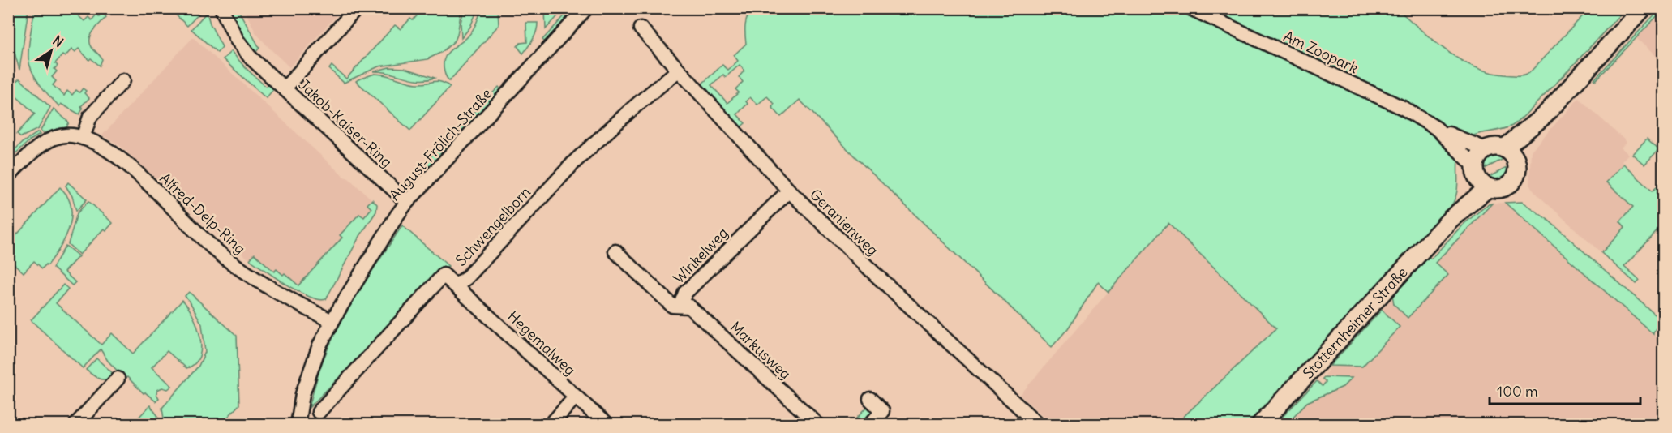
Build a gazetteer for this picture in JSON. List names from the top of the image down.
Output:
{
  "streets": {
    "main road": ["Stotternheimer Straße"],
    "street": [
      "Am Zoopark",
      "Jakob-Kaiser-Ring",
      "August-Frölich-Straße",
      "Alfred-Delp-Ring",
      "Geranienweg",
      "Schwengelborn",
      "Winkelweg",
      "Hegemalweg",
      "Markusweg"
    ]
  },
  "crossings": [
    ["Am Zoopark", "Stotternheimer Straße"],
    ["Jakob-Kaiser-Ring", "August-Frölich-Straße"],
    ["August-Frölich-Straße", "Alfred-Delp-Ring"],
    ["Geranienweg", "Schwengelborn"],
    ["Geranienweg", "Winkelweg"],
    ["Schwengelborn", "Hegemalweg"],
    ["Winkelweg", "Markusweg"]
  ],
  "scale_bar": "100 m",
  "north": "top right"
}
